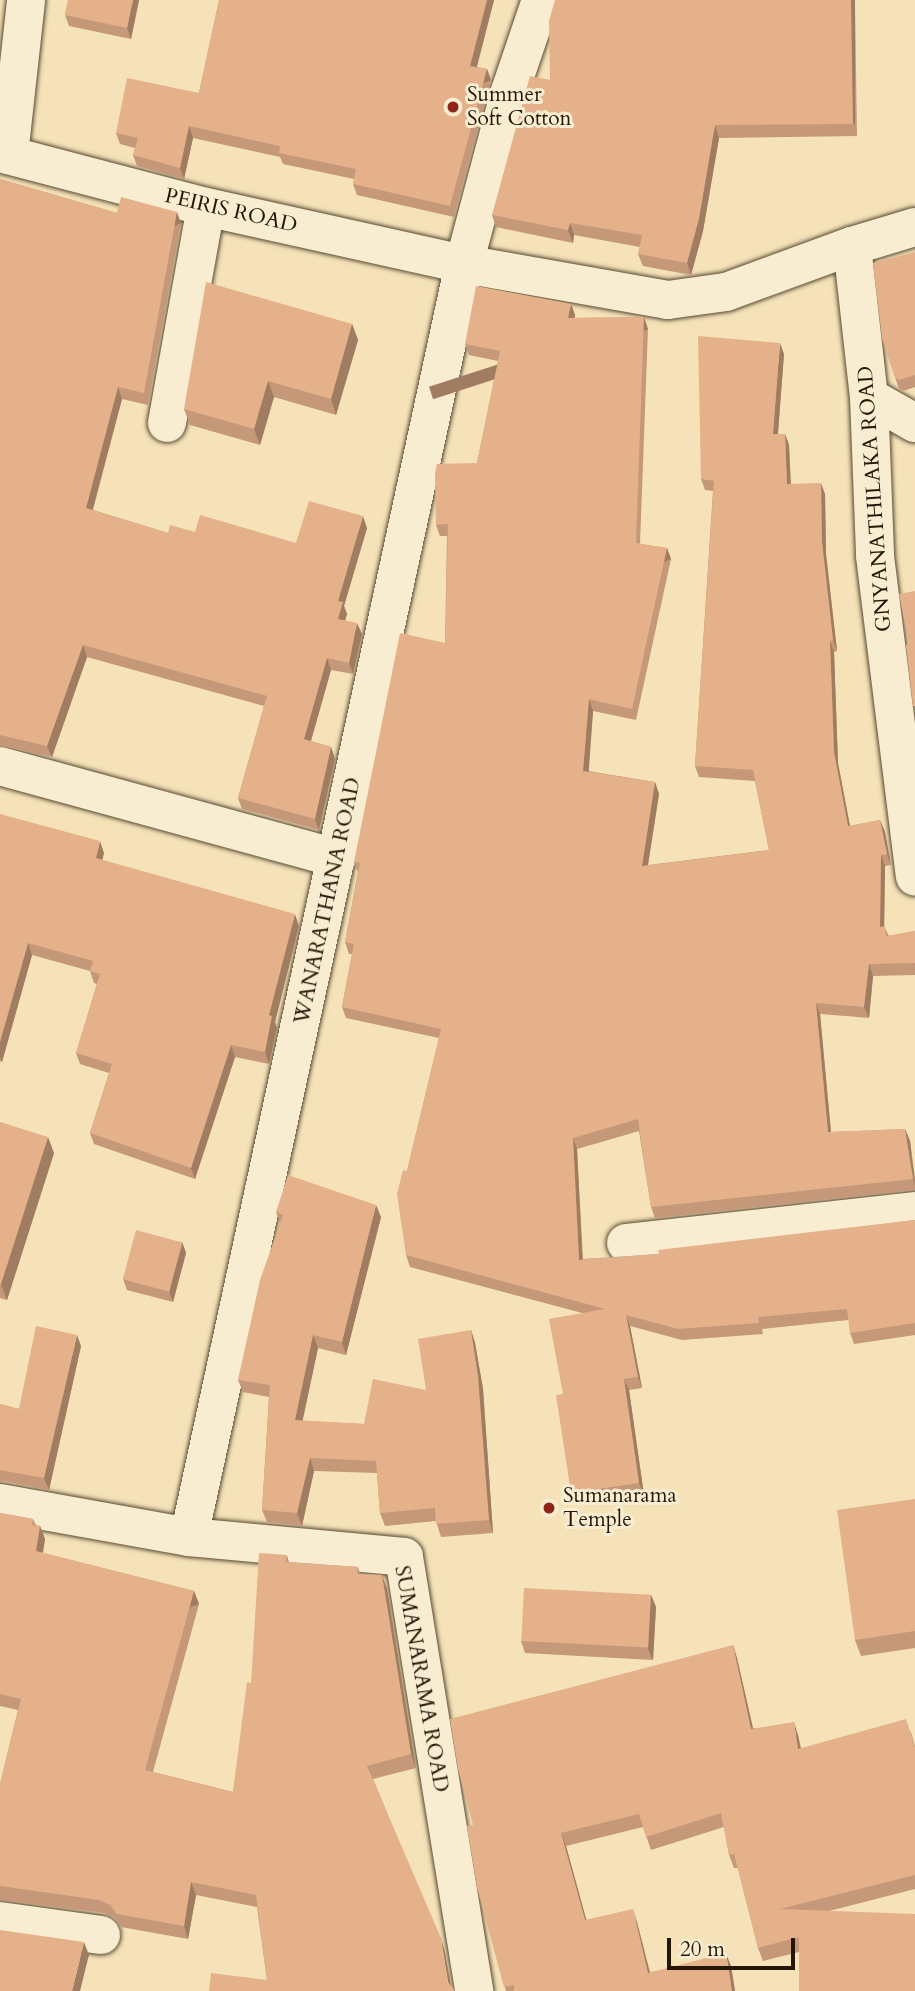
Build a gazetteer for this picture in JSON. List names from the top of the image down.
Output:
{
  "streets": {
    "street": [
      "PEIRIS ROAD",
      "GNYANATHILAKA ROAD",
      "WANARATHANA ROAD",
      "SUMANARAMA ROAD"
    ]
  },
  "crossings": [
    ["PEIRIS ROAD", "GNYANATHILAKA ROAD"],
    ["PEIRIS ROAD", "WANARATHANA ROAD"],
    ["WANARATHANA ROAD", "SUMANARAMA ROAD"]
  ],
  "places": ["Summer Soft Cotton", "Sumanarama Temple"],
  "scale_bar": "20 m"
}
